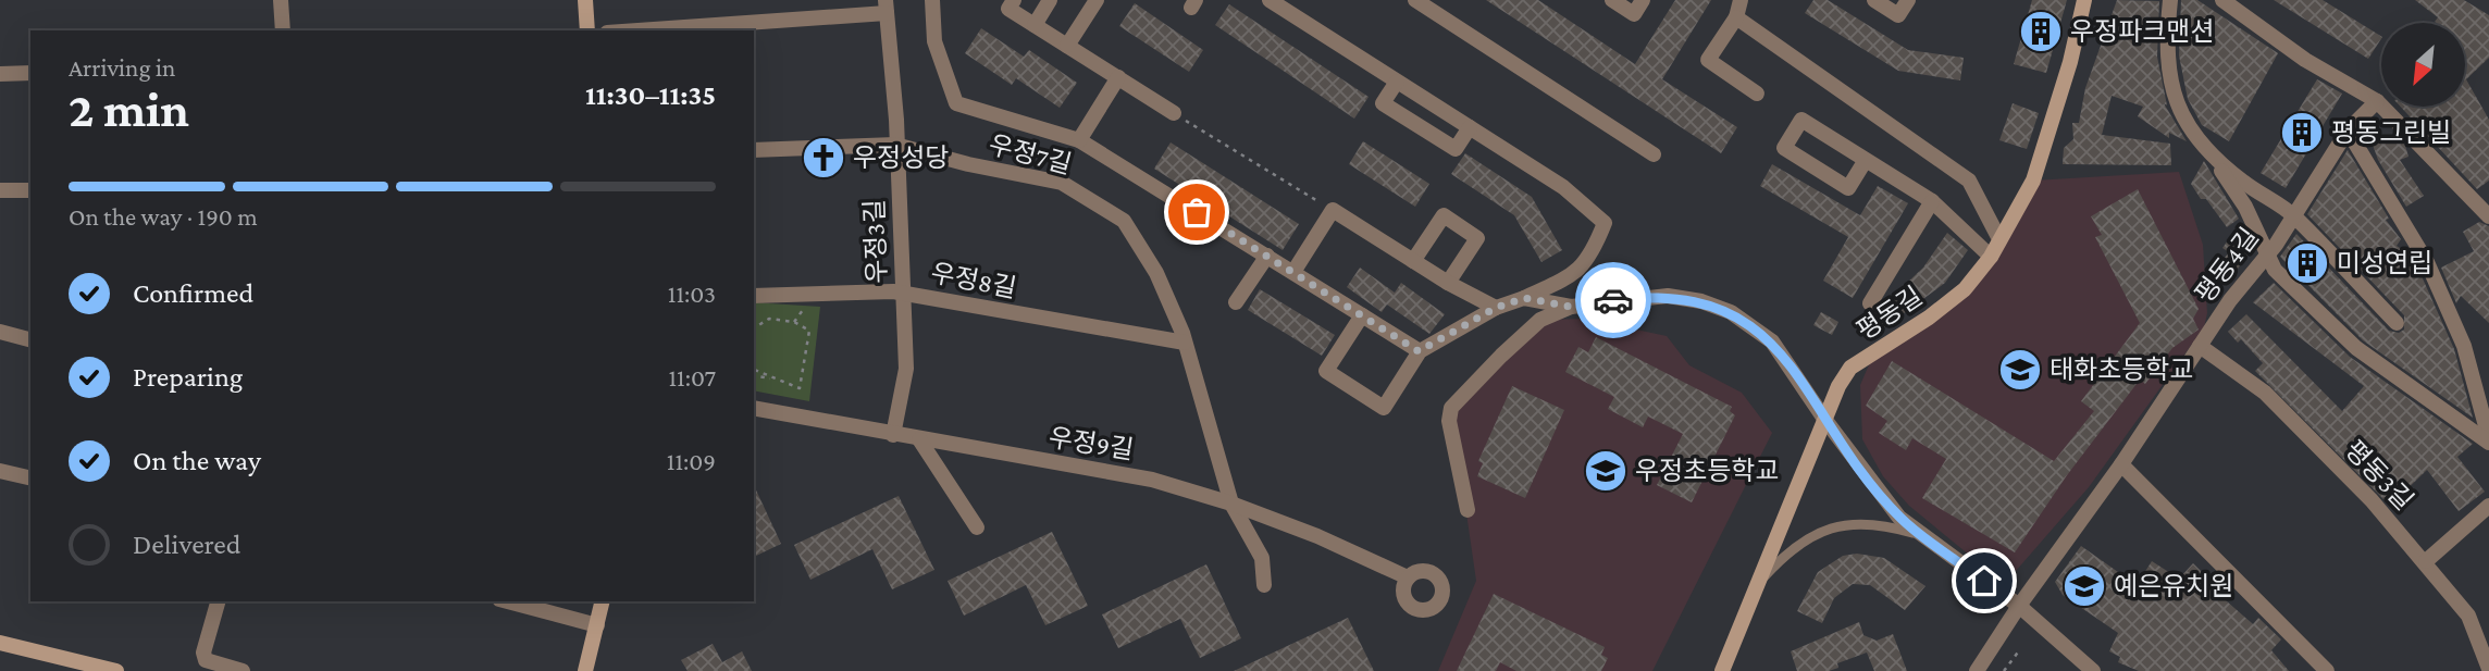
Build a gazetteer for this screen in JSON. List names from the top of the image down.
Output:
{
  "streets": {
    "street": [
      "우정7길",
      "우정3길",
      "평동4길",
      "우정8길",
      "평동길",
      "우정9길",
      "평동3길"
    ]
  },
  "crossings": [
    ["우정7길", "우정3길"],
    ["우정7길", "우정8길"],
    ["우정7길", "우정9길"],
    ["우정3길", "우정8길"],
    ["우정3길", "우정9길"],
    ["평동4길", "평동3길"]
  ],
  "places": {
    "building": ["우정파크맨션", "평동그린빌", "미성연립"],
    "church": ["우정성당"],
    "school or university": ["태화초등학교", "우정초등학교", "예은유치원"]
  },
  "north": "bottom left",
  "page": {
    "heading": ["2 min", "Arriving in", "11:30–11:35"],
    "bar": "On the way · 190 m",
    "list": [
      ["Confirmed", "11:03"],
      ["Preparing", "11:07"],
      ["On the way", "11:09"],
      "Delivered"
    ]
  }
}
